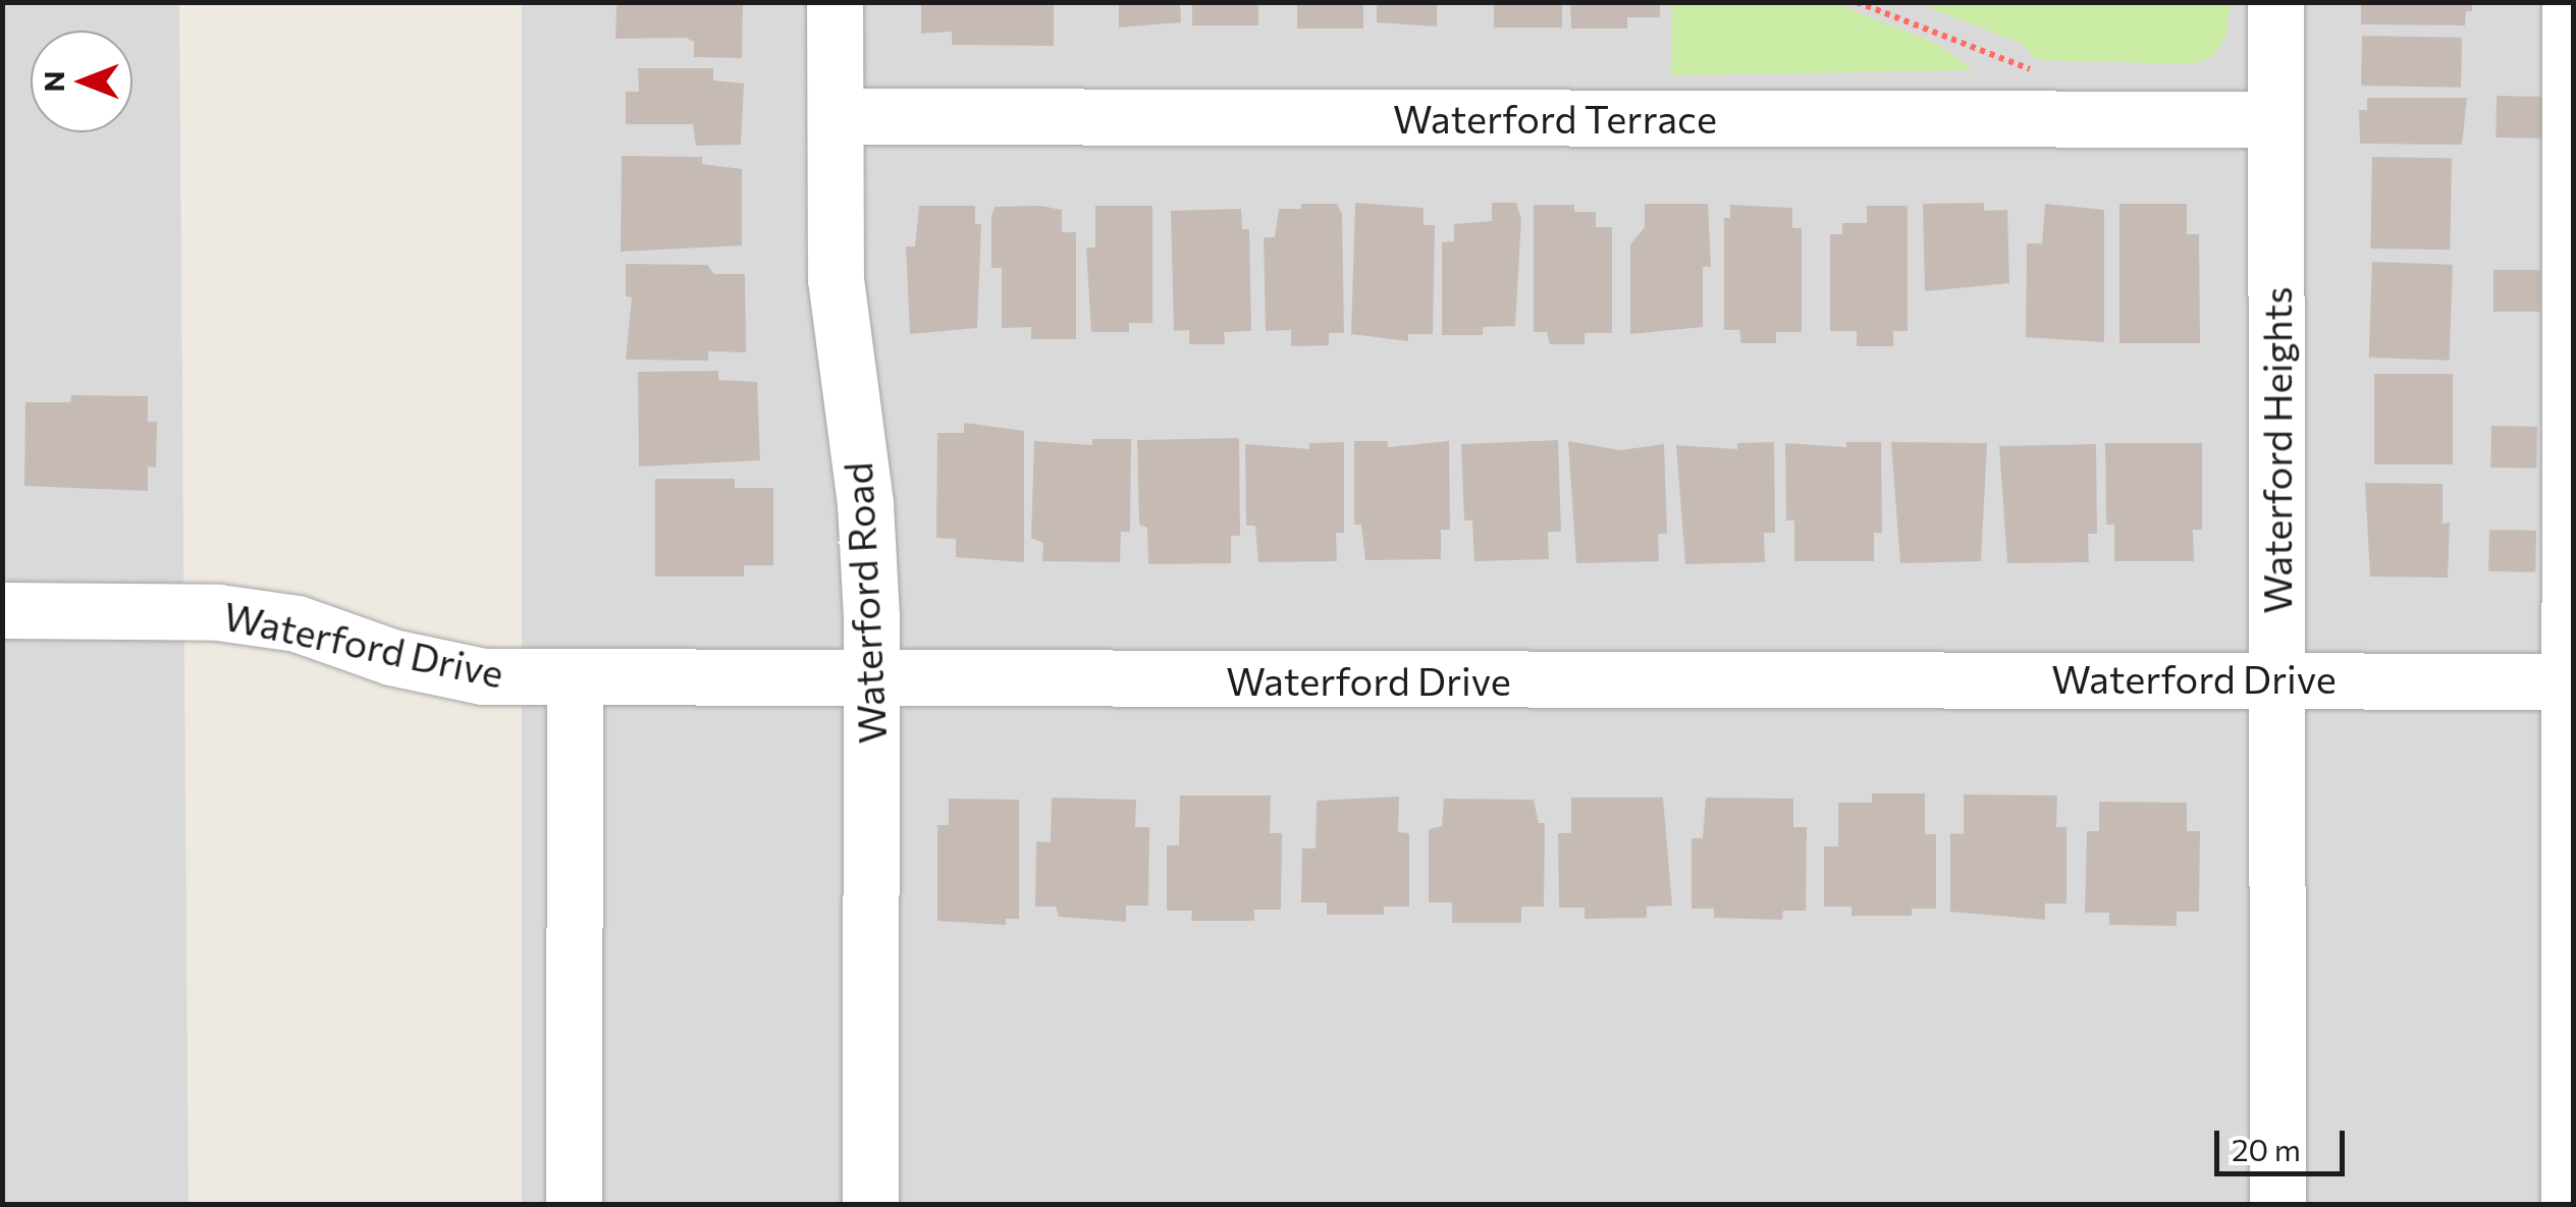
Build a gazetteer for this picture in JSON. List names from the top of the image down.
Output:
{
  "streets": {
    "street": [
      "Waterford Terrace",
      "Waterford Heights",
      "Waterford Road",
      "Waterford Drive"
    ]
  },
  "crossings": [
    ["Waterford Terrace", "Waterford Heights"],
    ["Waterford Terrace", "Waterford Road"],
    ["Waterford Heights", "Waterford Drive"],
    ["Waterford Road", "Waterford Drive"]
  ],
  "scale_bar": "20 m",
  "north": "left"
}
